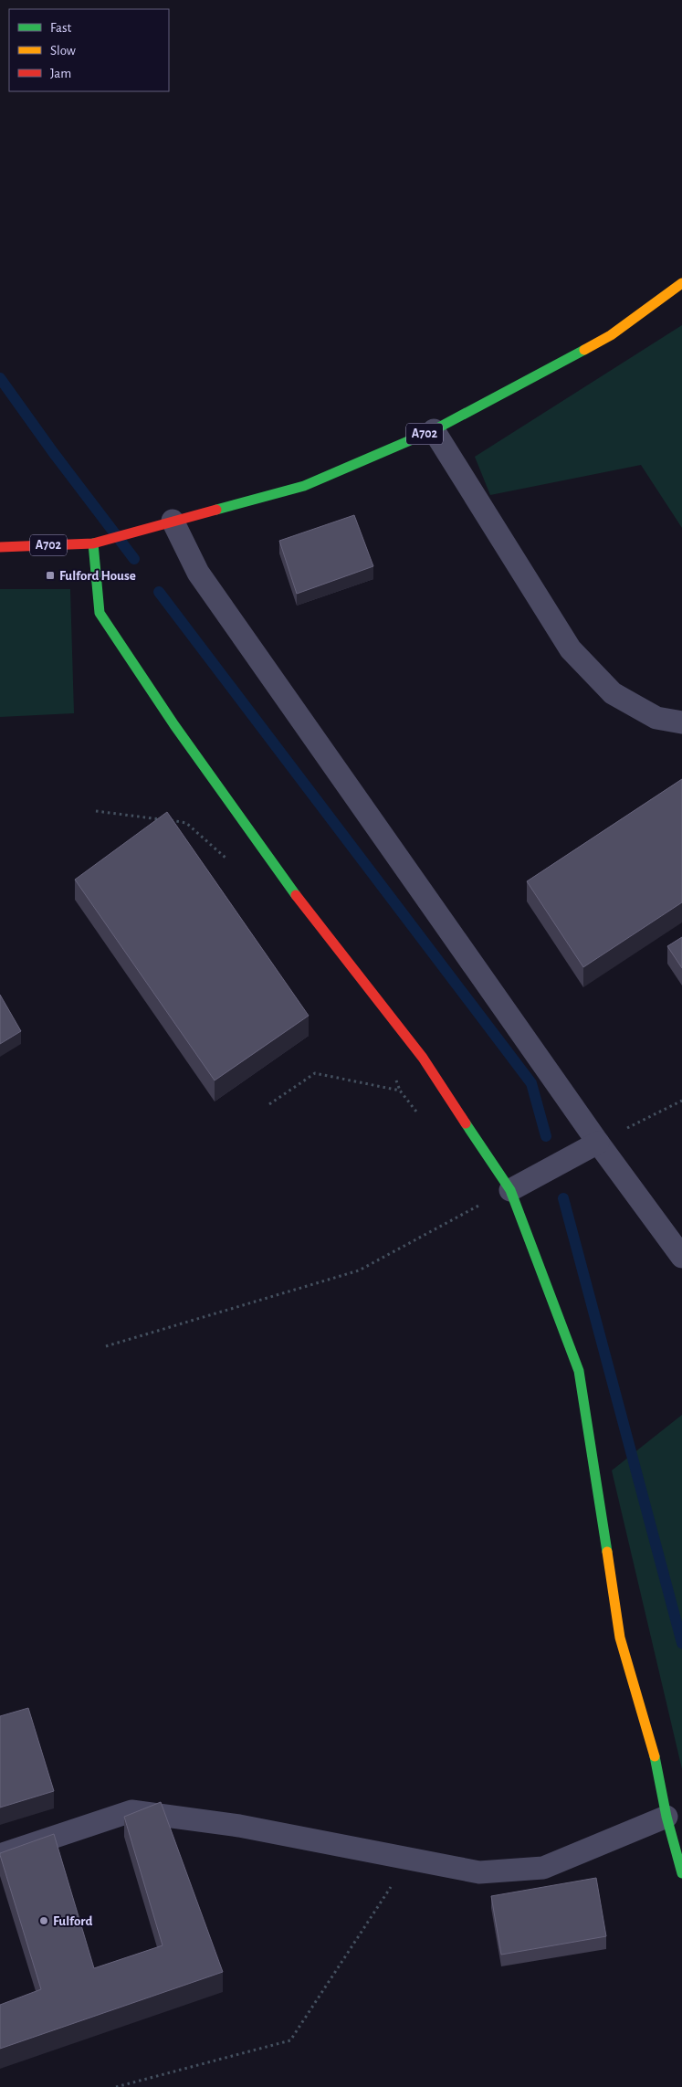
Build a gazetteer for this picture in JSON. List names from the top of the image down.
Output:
{
  "streets": {
    "main road": ["A702"]
  },
  "places": {
    "transit": ["Fulford House"],
    "other": ["Fulford"]
  },
  "legend": ["Fast", "Slow", "Jam"]
}
